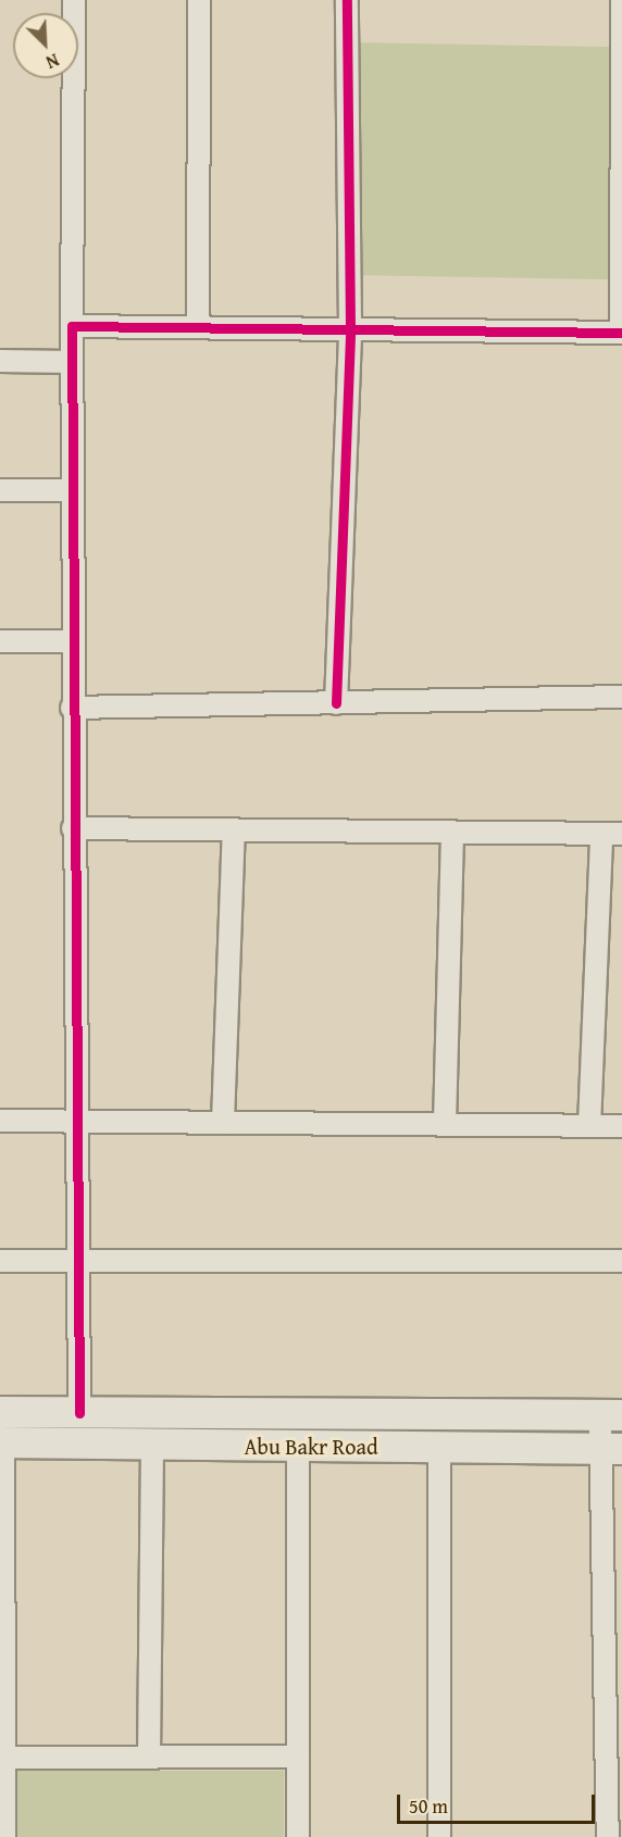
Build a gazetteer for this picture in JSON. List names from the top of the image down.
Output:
{
  "streets": {
    "main road": ["Abu Bakr Road"]
  },
  "scale_bar": "50 m",
  "north": "bottom right"
}
